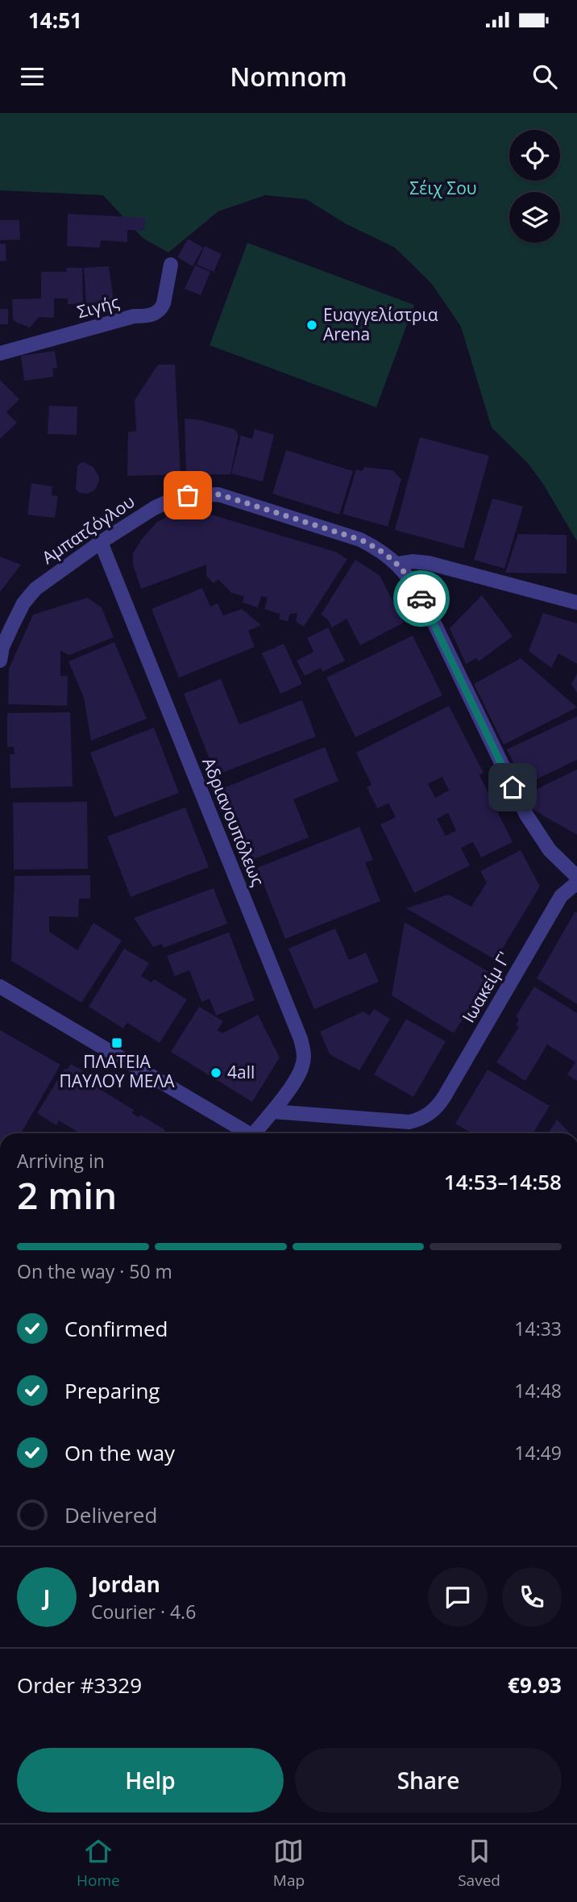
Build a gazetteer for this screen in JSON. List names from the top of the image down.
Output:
{
  "streets": {
    "street": [
      "Σιγής",
      "Αμπατζόγλου",
      "Αδριανουπόλεως",
      "Ιωακείμ Γ'"
    ]
  },
  "crossings": [
    ["Αμπατζόγλου", "Αδριανουπόλεως"],
    ["Αδριανουπόλεως", "Ιωακείμ Γ'"]
  ],
  "parks": ["Σέιχ Σου"],
  "places": {
    "other": ["Ευαγγελίστρια Arena", "4all"],
    "transit": ["ΠΛΑΤΕΙΑ ΠΑΥΛΟΥ ΜΕΛΑ"]
  },
  "page": {
    "status": "14:51",
    "header": "Nomnom",
    "heading": ["2 min", "Arriving in", "14:53–14:58"],
    "panel": [
      "Jordan",
      "Courier · 4.6",
      "Order #3329",
      "€9.93"
    ],
    "bar": "On the way · 50 m",
    "list": [
      ["Confirmed", "14:33"],
      ["Preparing", "14:48"],
      ["On the way", "14:49"],
      "Delivered"
    ],
    "round": "J",
    "buttons": ["Help", "Share"],
    "tabs": ["Home", "Map", "Saved"]
  }
}
